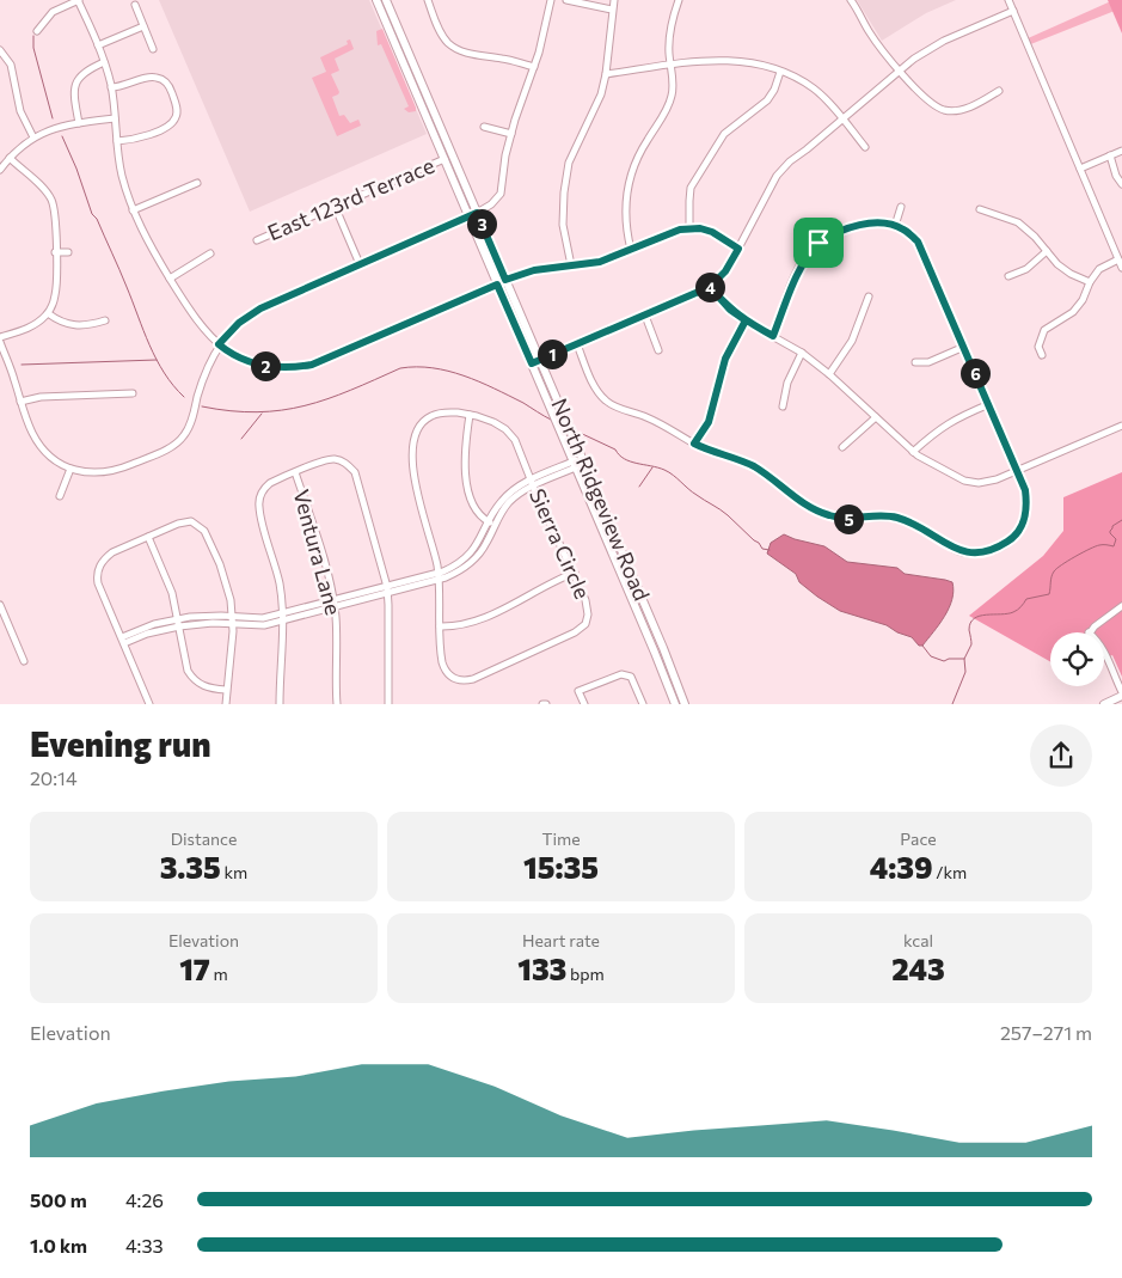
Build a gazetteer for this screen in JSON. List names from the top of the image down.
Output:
{
  "streets": {
    "main road": ["North Ridgeview Road"],
    "street": ["East 123rd Terrace", "Sierra Circle", "Ventura Lane"]
  },
  "crossings": [
    ["East 123rd Terrace", "North Ridgeview Road"]
  ],
  "page": {
    "pins": [
      "3",
      "4",
      "1",
      "2",
      "6",
      "5"
    ],
    "heading": ["Evening run", "20:14"],
    "stats": [
      ["Distance", "3.35 km"],
      ["Time", "15:35"],
      ["Pace", "4:39 /km"],
      ["Elevation", "17 m"],
      ["Heart rate", "133 bpm"],
      ["kcal", "243"]
    ],
    "chart": ["Elevation", "257–271 m"],
    "list": [
      {
        "name": "500 m",
        "note": "4:26"
      },
      {
        "name": "1.0 km",
        "note": "4:33"
      }
    ]
  }
}
